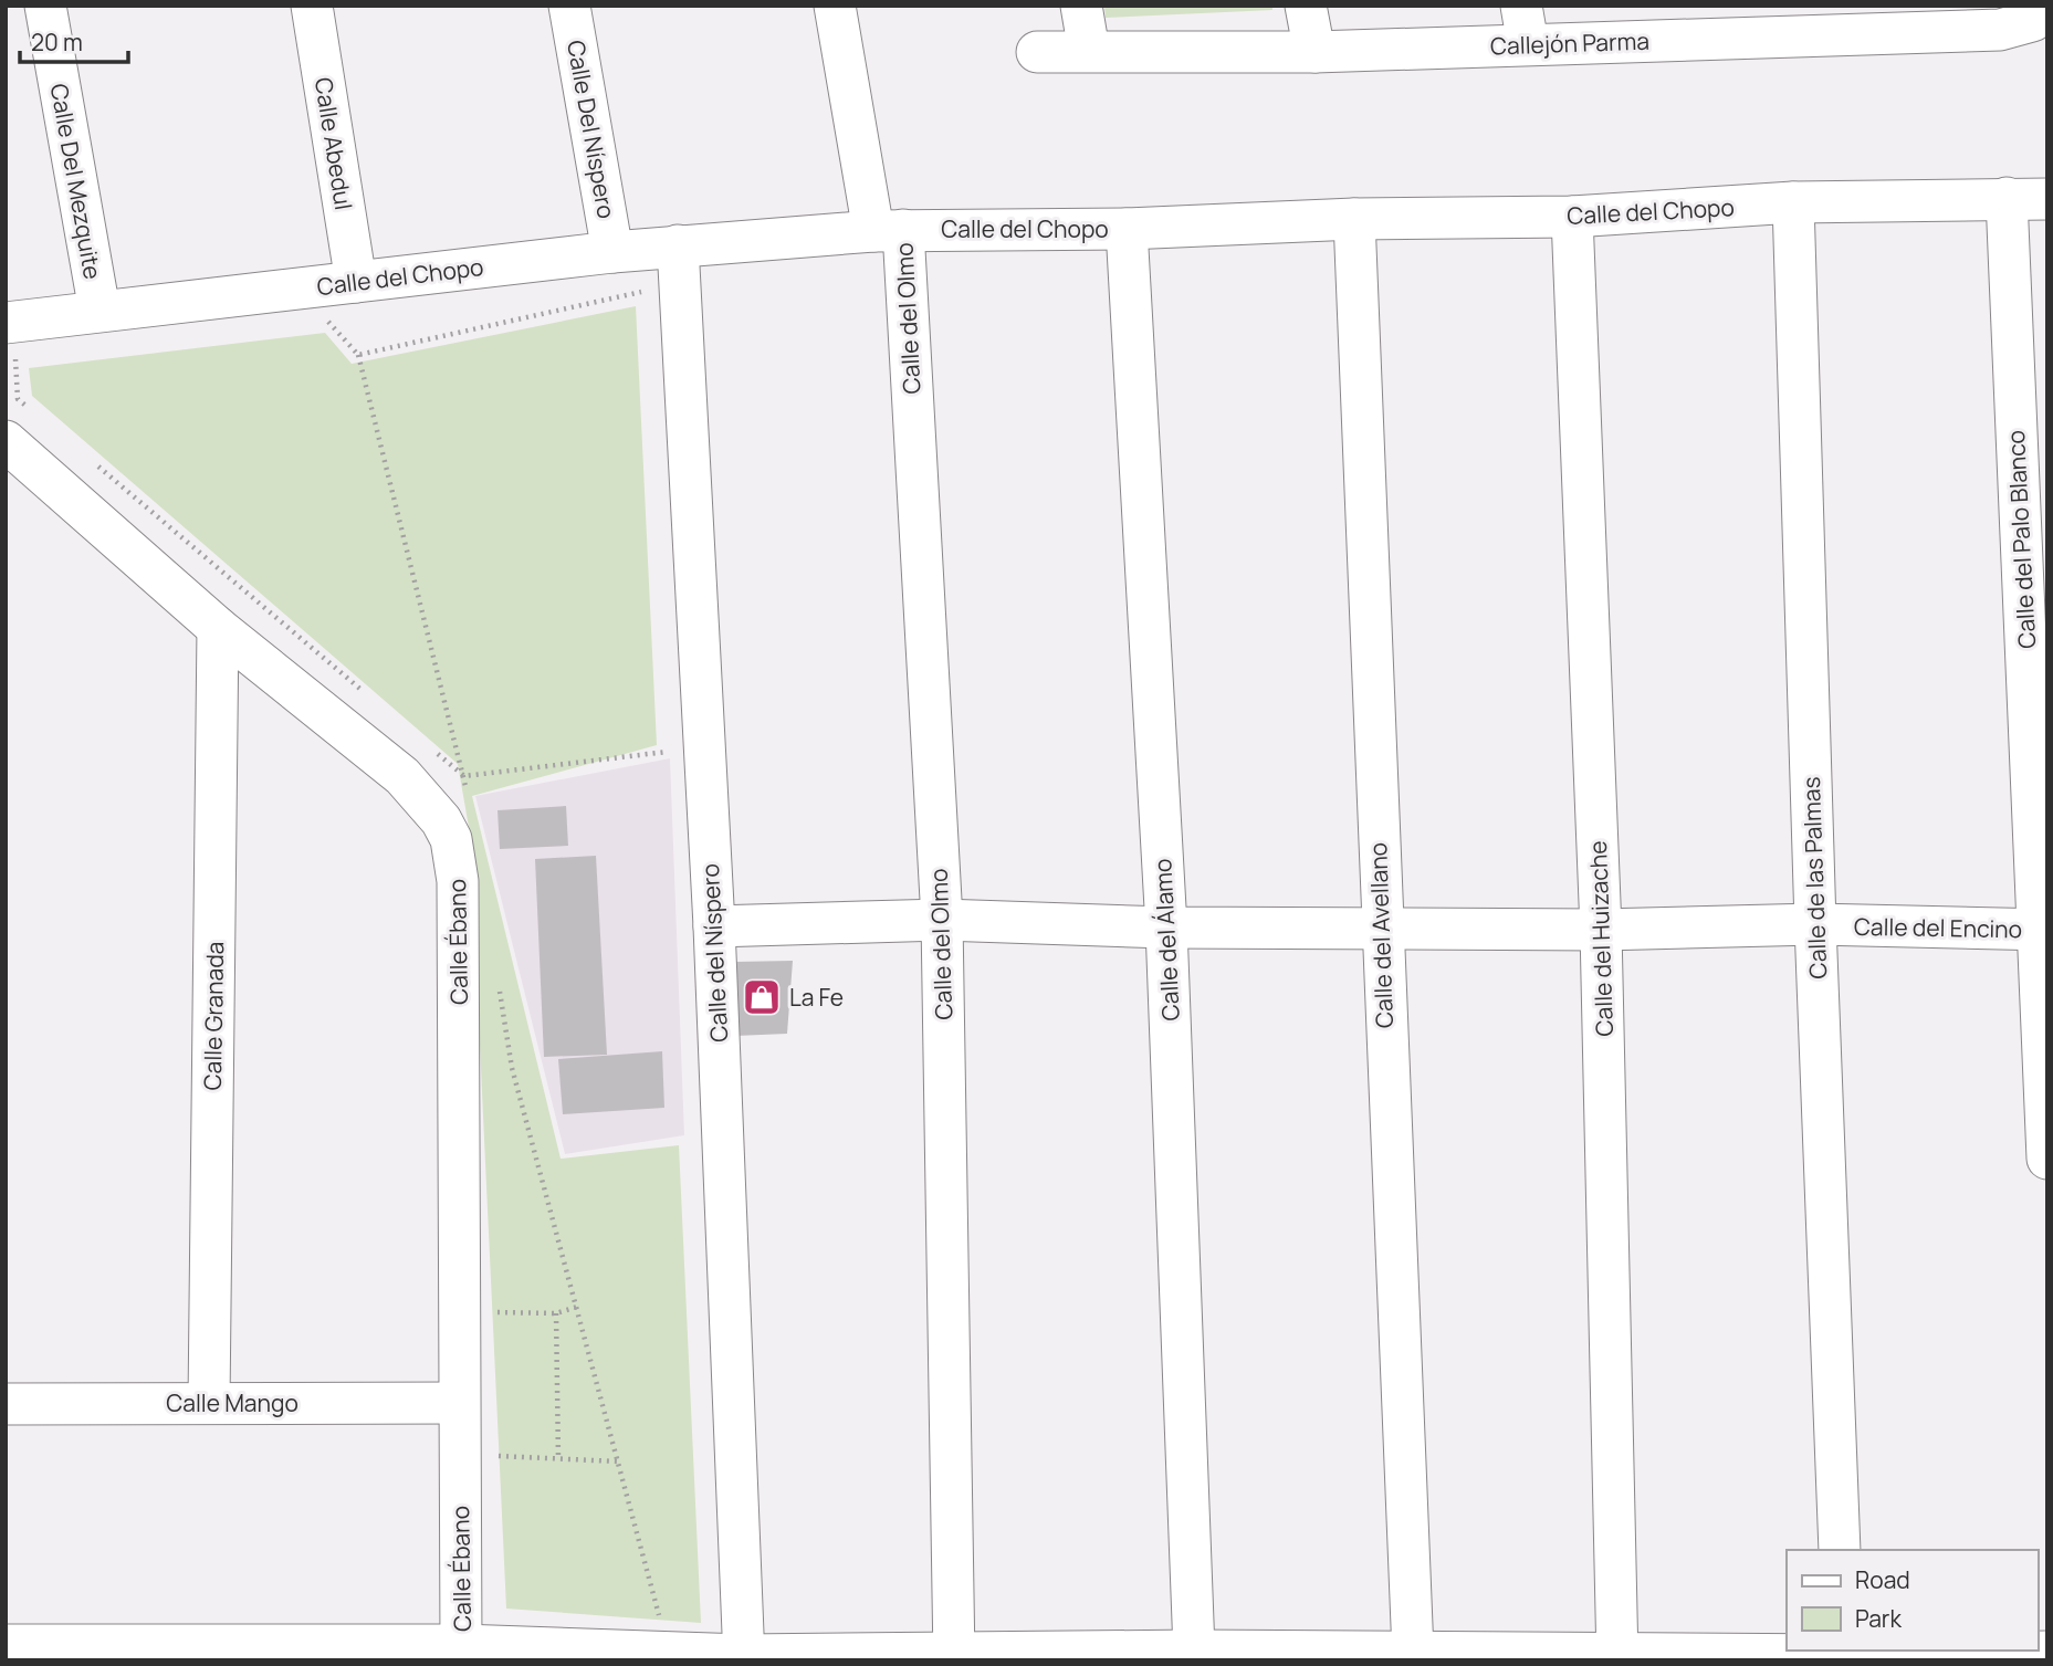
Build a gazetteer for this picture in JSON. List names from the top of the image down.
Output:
{
  "streets": {
    "street": [
      "Callejón Parma",
      "Calle Del Níspero",
      "Calle Abedul",
      "Calle Del Mezquite",
      "Calle del Chopo",
      "Calle del Olmo",
      "Calle del Palo Blanco",
      "Calle de las Palmas",
      "Calle del Encino",
      "Calle del Avellano",
      "Calle del Huizache",
      "Calle del Álamo",
      "Calle Ébano",
      "Calle del Níspero",
      "Calle Granada",
      "Calle Mango"
    ]
  },
  "crossings": [
    ["Calle Del Níspero", "Calle del Chopo"],
    ["Calle Abedul", "Calle del Chopo"],
    ["Calle Del Mezquite", "Calle del Chopo"],
    ["Calle del Chopo", "Calle del Olmo"],
    ["Calle del Chopo", "Calle del Palo Blanco"],
    ["Calle del Chopo", "Calle de las Palmas"],
    ["Calle del Chopo", "Calle del Avellano"],
    ["Calle del Chopo", "Calle del Huizache"],
    ["Calle del Chopo", "Calle del Álamo"],
    ["Calle del Chopo", "Calle del Níspero"],
    ["Calle del Olmo", "Calle del Encino"],
    ["Calle del Palo Blanco", "Calle del Encino"],
    ["Calle de las Palmas", "Calle del Encino"],
    ["Calle del Encino", "Calle del Avellano"],
    ["Calle del Encino", "Calle del Huizache"],
    ["Calle del Encino", "Calle del Álamo"],
    ["Calle del Encino", "Calle del Níspero"],
    ["Calle Ébano", "Calle Granada"],
    ["Calle Ébano", "Calle Mango"],
    ["Calle Granada", "Calle Mango"]
  ],
  "places": {
    "shop": ["La Fe"]
  },
  "legend": ["Road", "Park"],
  "scale_bar": "20 m"
}
